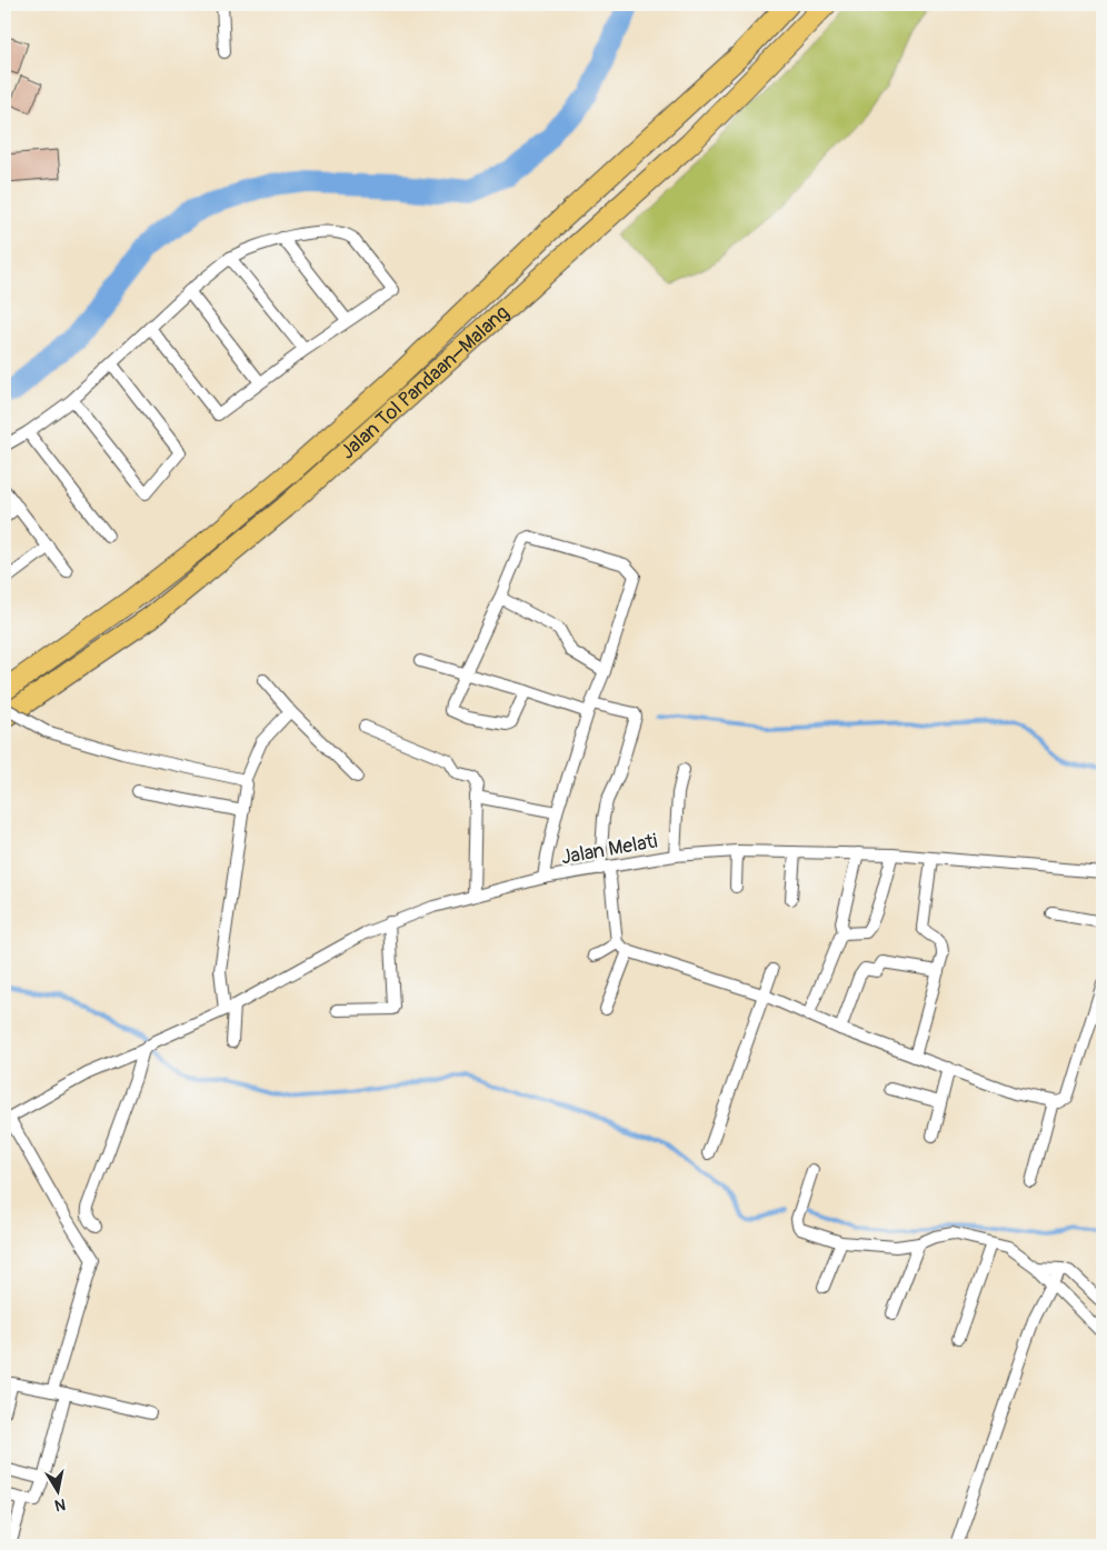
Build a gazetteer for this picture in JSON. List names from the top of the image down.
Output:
{
  "streets": {
    "highway": ["Jalan Tol Pandaan–Malang"],
    "street": ["Jalan Melati"]
  },
  "north": "bottom"
}
